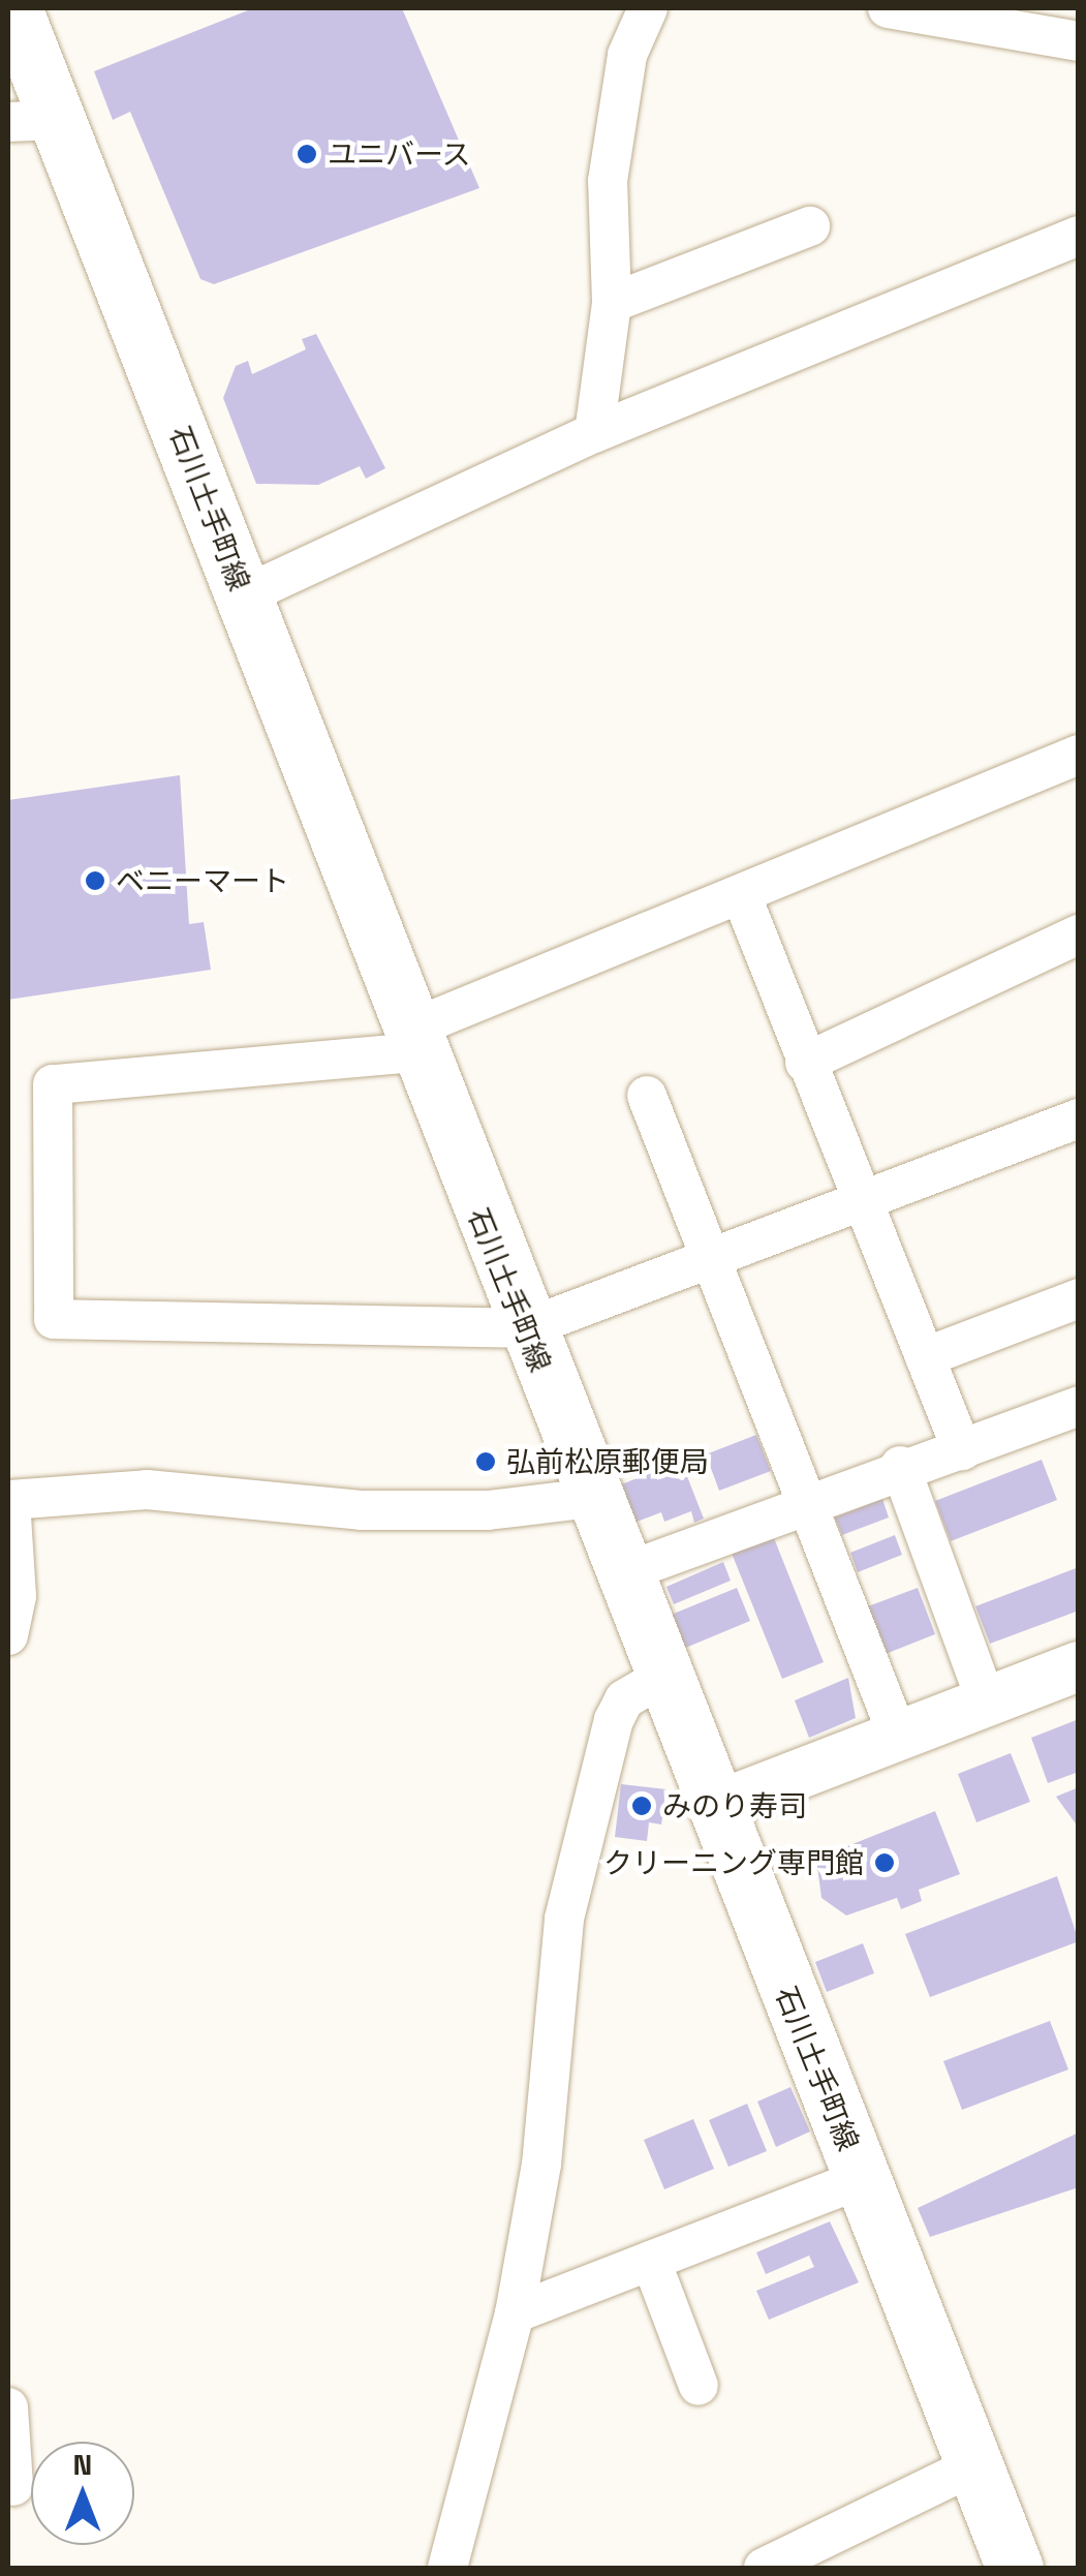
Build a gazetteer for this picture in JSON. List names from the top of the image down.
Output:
{
  "streets": {
    "main road": ["石川土手町線"]
  },
  "places": [
    "ユニバース",
    "ベニーマート",
    "弘前松原郵便局",
    "みのり寿司",
    "クリーニング専門館"
  ],
  "north": "top"
}
